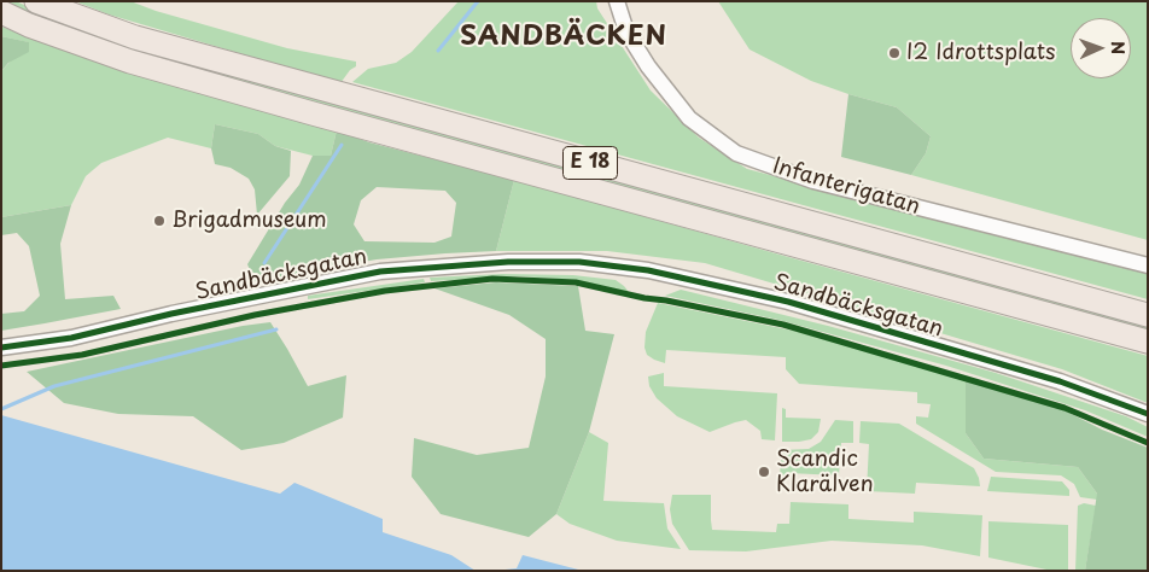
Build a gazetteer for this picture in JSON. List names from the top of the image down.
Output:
{
  "streets": {
    "highway": ["E 18"],
    "street": ["Infanterigatan", "Sandbäcksgatan"]
  },
  "districts": ["SANDBÄCKEN"],
  "places": ["I2 Idrottsplats", "Brigadmuseum", "Scandic Klarälven"],
  "north": "right"
}
